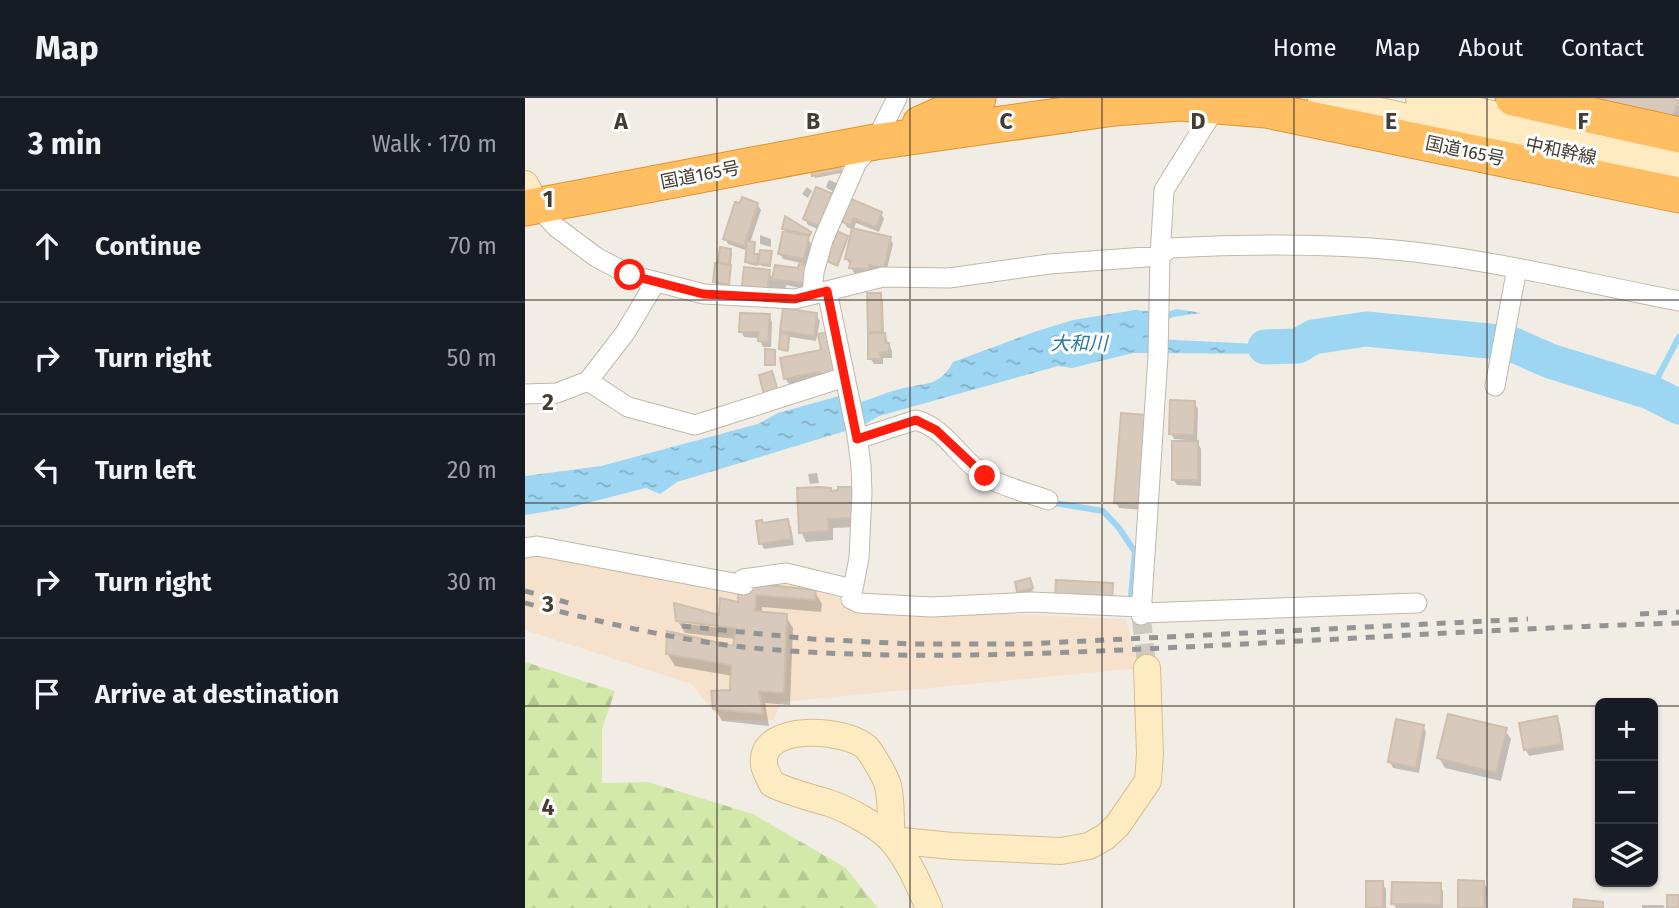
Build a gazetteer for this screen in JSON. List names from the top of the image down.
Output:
{
  "streets": {
    "highway": ["国道165号"],
    "street": ["中和幹線"]
  },
  "water": ["大和川"],
  "page": {
    "header": "Map",
    "nav": [
      "Home",
      "Map",
      "About",
      "Contact"
    ],
    "heading": ["3 min", "Walk · 170 m"],
    "list": [
      ["Continue", "70 m"],
      ["Turn right", "50 m"],
      ["Turn left", "20 m"],
      ["Turn right", "30 m"],
      "Arrive at destination"
    ],
    "map_buttons": ["+", "−"]
  },
  "grid": {
    "columns": [
      "A",
      "B",
      "C",
      "D",
      "E",
      "F"
    ],
    "rows": [
      "1",
      "2",
      "3",
      "4"
    ]
  }
}
